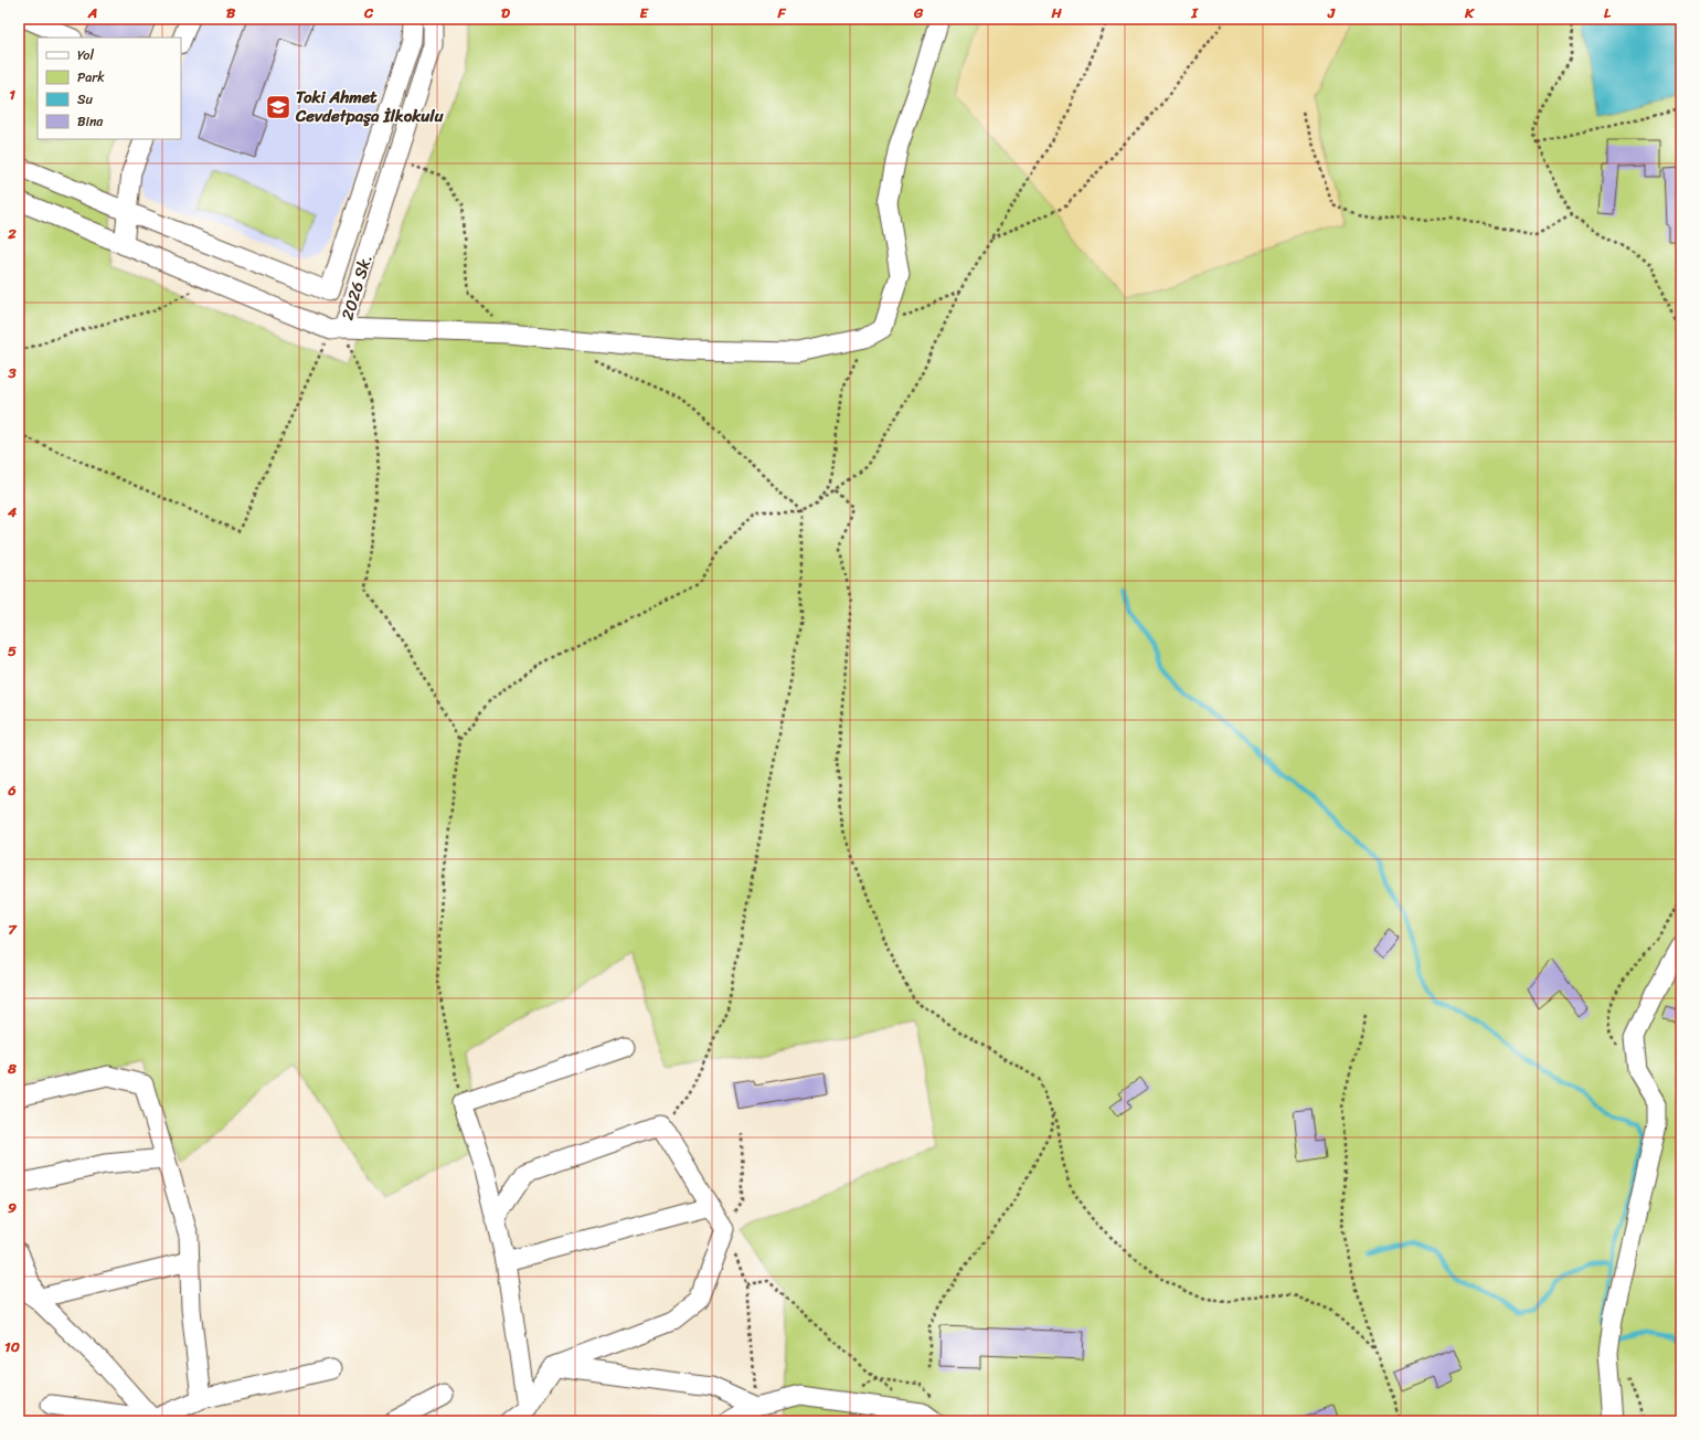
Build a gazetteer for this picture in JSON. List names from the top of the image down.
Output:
{
  "streets": {
    "street": ["2026 Sk."]
  },
  "places": {
    "school or university": ["Toki Ahmet Cevdetpaşa İlkokulu"]
  },
  "legend": [
    "Yol",
    "Park",
    "Su",
    "Bina"
  ],
  "grid": {
    "columns": [
      "A",
      "B",
      "C",
      "D",
      "E",
      "F",
      "G",
      "H",
      "I",
      "J",
      "K",
      "L"
    ],
    "rows": [
      "1",
      "2",
      "3",
      "4",
      "5",
      "6",
      "7",
      "8",
      "9",
      "10"
    ]
  }
}
